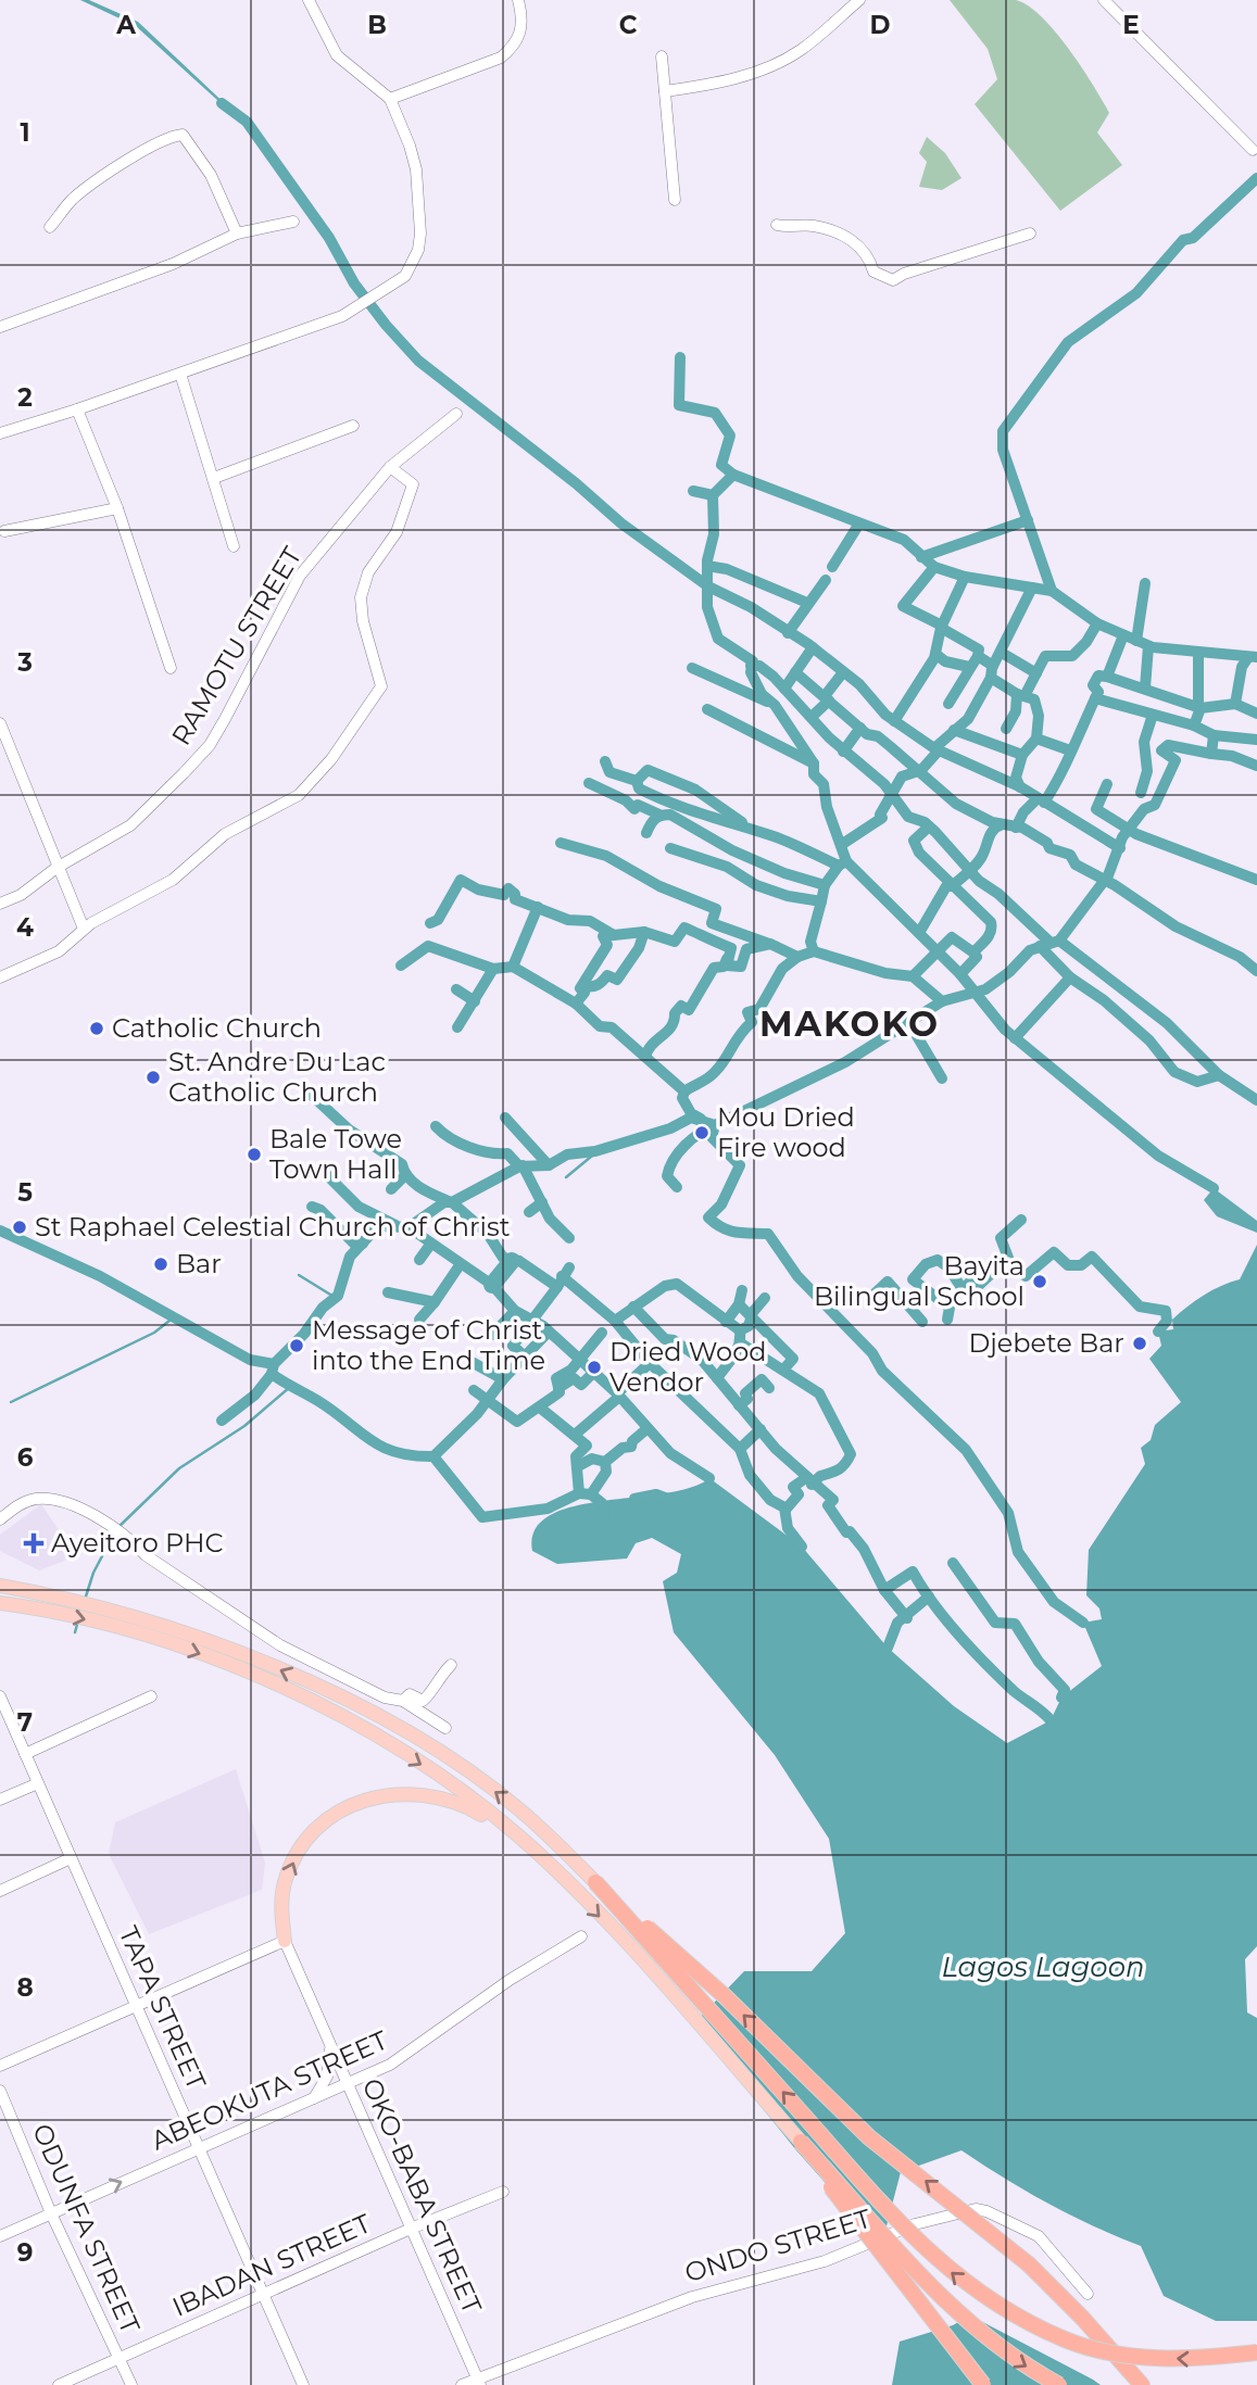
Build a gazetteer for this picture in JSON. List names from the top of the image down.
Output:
{
  "streets": {
    "street": [
      "RAMOTU STREET",
      "TAPA STREET",
      "ABEOKUTA STREET",
      "OKO-BABA STREET",
      "ODUNFA STREET",
      "ONDO STREET",
      "IBADAN STREET"
    ]
  },
  "crossings": [
    ["TAPA STREET", "ABEOKUTA STREET"],
    ["TAPA STREET", "IBADAN STREET"],
    ["ABEOKUTA STREET", "OKO-BABA STREET"],
    ["ABEOKUTA STREET", "ODUNFA STREET"],
    ["OKO-BABA STREET", "ONDO STREET"],
    ["OKO-BABA STREET", "IBADAN STREET"],
    ["ODUNFA STREET", "IBADAN STREET"]
  ],
  "districts": ["MAKOKO"],
  "water": ["Lagos Lagoon"],
  "places": {
    "other": [
      "Catholic Church",
      "St. Andre Du Lac Catholic Church",
      "Mou Dried Fire wood",
      "Bale Towe Town Hall",
      "St Raphael Celestial Church of Christ",
      "Bar",
      "Bayita Bilingual School",
      "Djebete Bar",
      "Message of Christ into the End Time",
      "Dried Wood Vendor"
    ],
    "health": ["Ayeitoro PHC"]
  },
  "grid": {
    "columns": [
      "A",
      "B",
      "C",
      "D",
      "E"
    ],
    "rows": [
      "1",
      "2",
      "3",
      "4",
      "5",
      "6",
      "7",
      "8",
      "9"
    ]
  }
}
